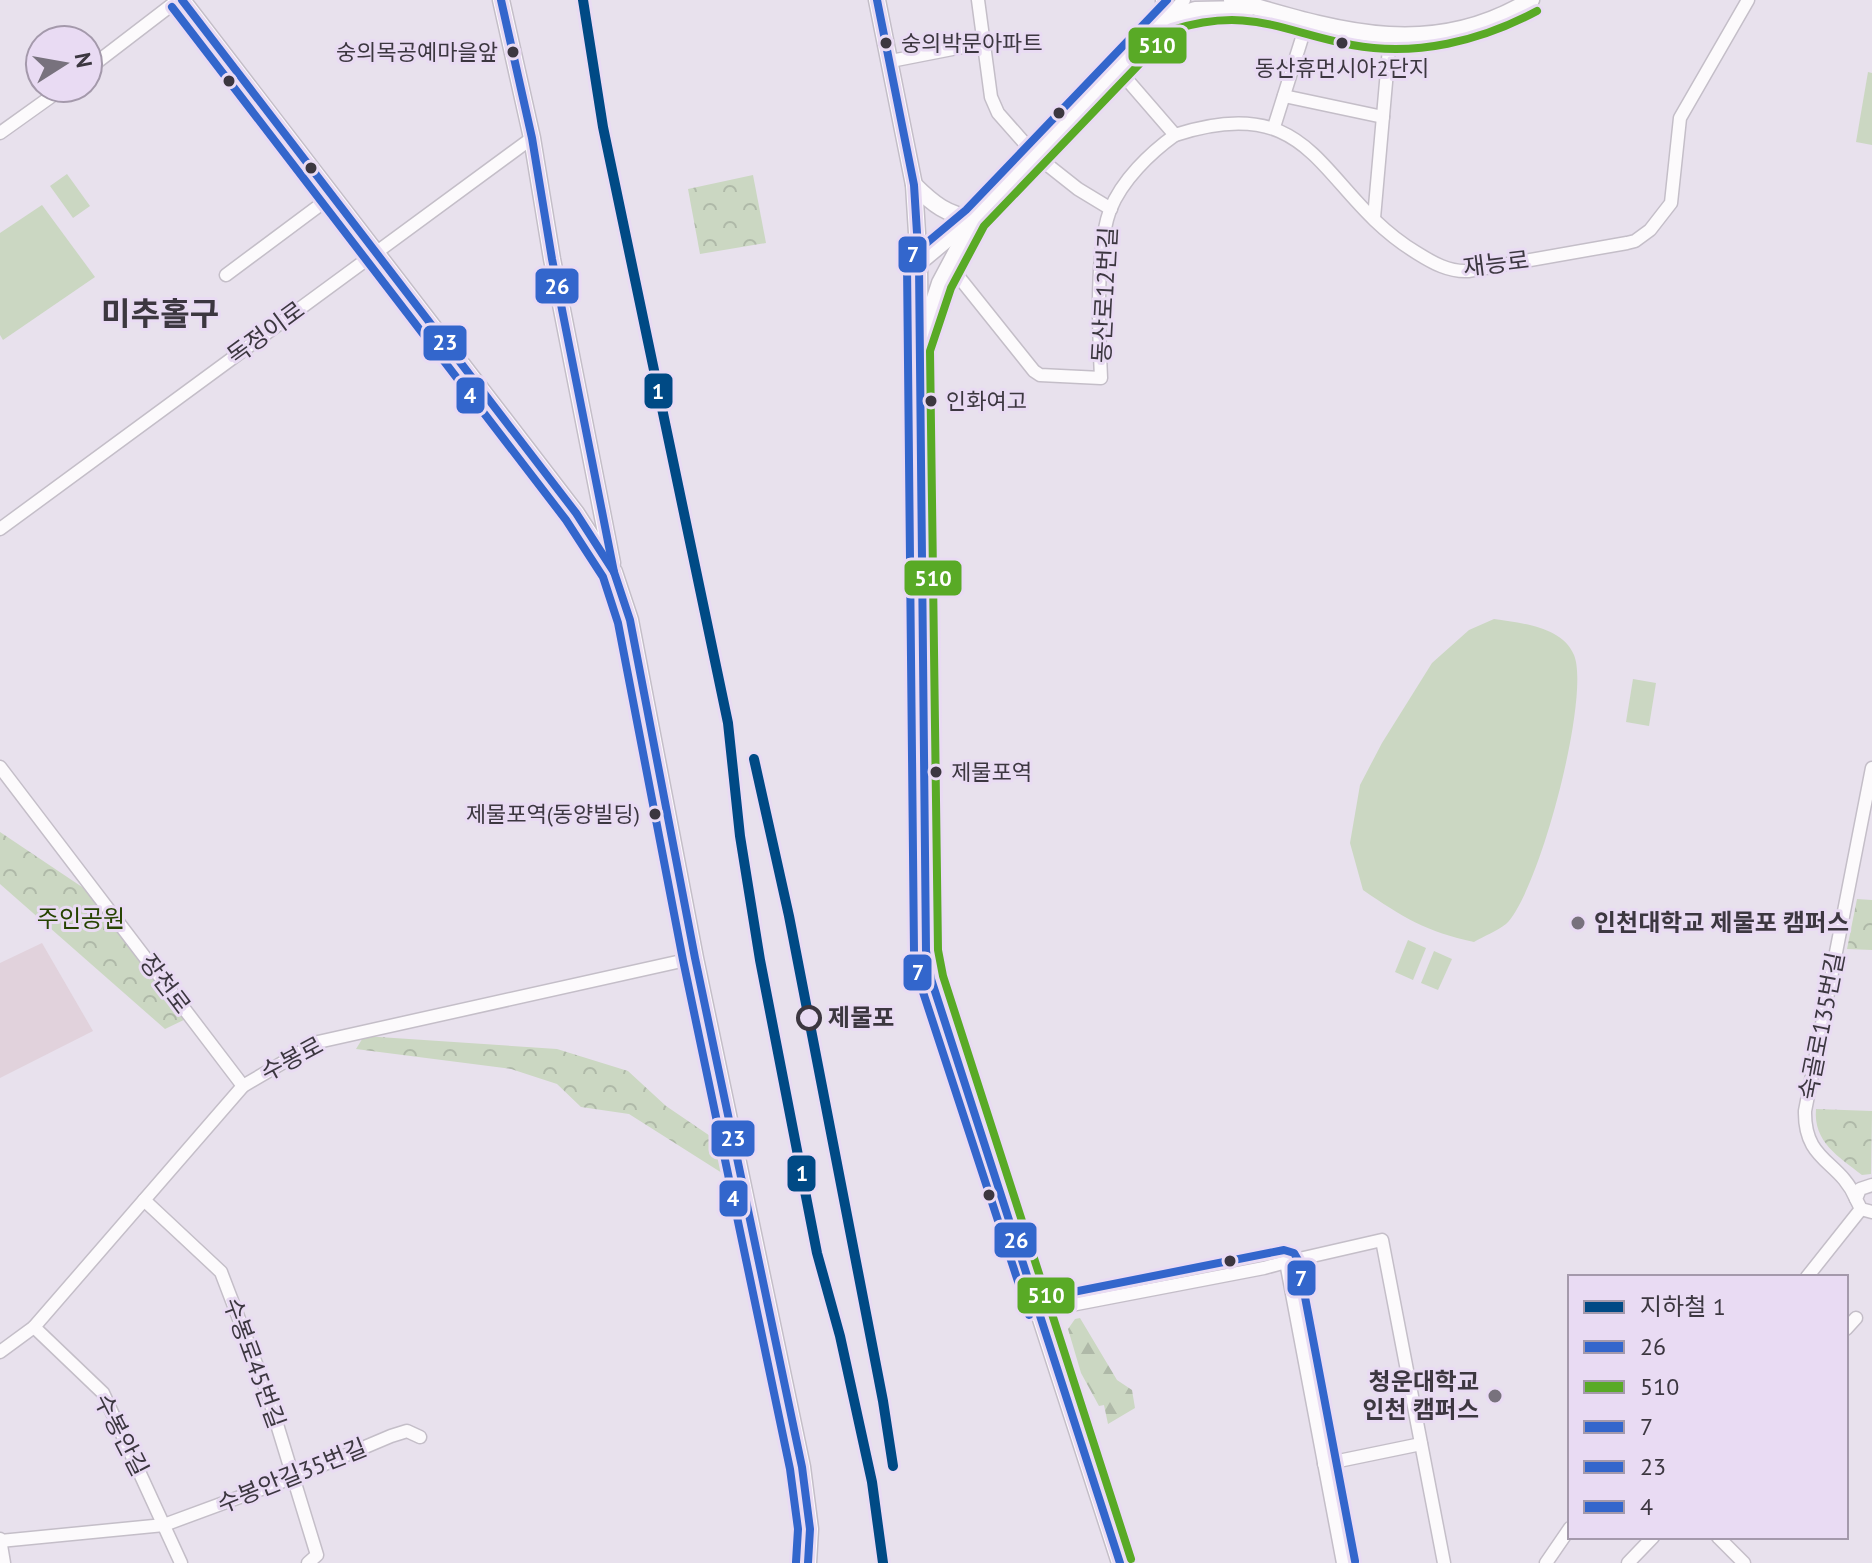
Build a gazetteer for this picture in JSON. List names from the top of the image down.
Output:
{
  "streets": {
    "street": [
      "재능로",
      "동산로12번길",
      "독정이로",
      "장천로",
      "숙골로135번길",
      "수봉로",
      "수봉로45번길",
      "수봉안길",
      "수봉안길35번길"
    ]
  },
  "crossings": [
    ["장천로", "수봉로"],
    ["수봉로", "수봉로45번길"],
    ["수봉로", "수봉안길"],
    ["수봉로45번길", "수봉안길35번길"],
    ["수봉안길", "수봉안길35번길"]
  ],
  "districts": ["미추홀구"],
  "parks": ["주인공원"],
  "places": [
    "숭의박문아파트",
    "동산휴먼시아2단지",
    "숭의목공예마을앞",
    "인화여고",
    "제물포역",
    "제물포역(동양빌딩)",
    "인천대학교 제물포 캠퍼스",
    "제물포",
    "청운대학교 인천 캠퍼스"
  ],
  "lines": [
    "metro line 1",
    "transit line 26",
    "transit line 7",
    "transit line 23",
    "transit line 4",
    "transit line 510"
  ],
  "legend": [
    "지하철 1",
    "26",
    "510",
    "7",
    "23",
    "4"
  ],
  "north": "right"
}
